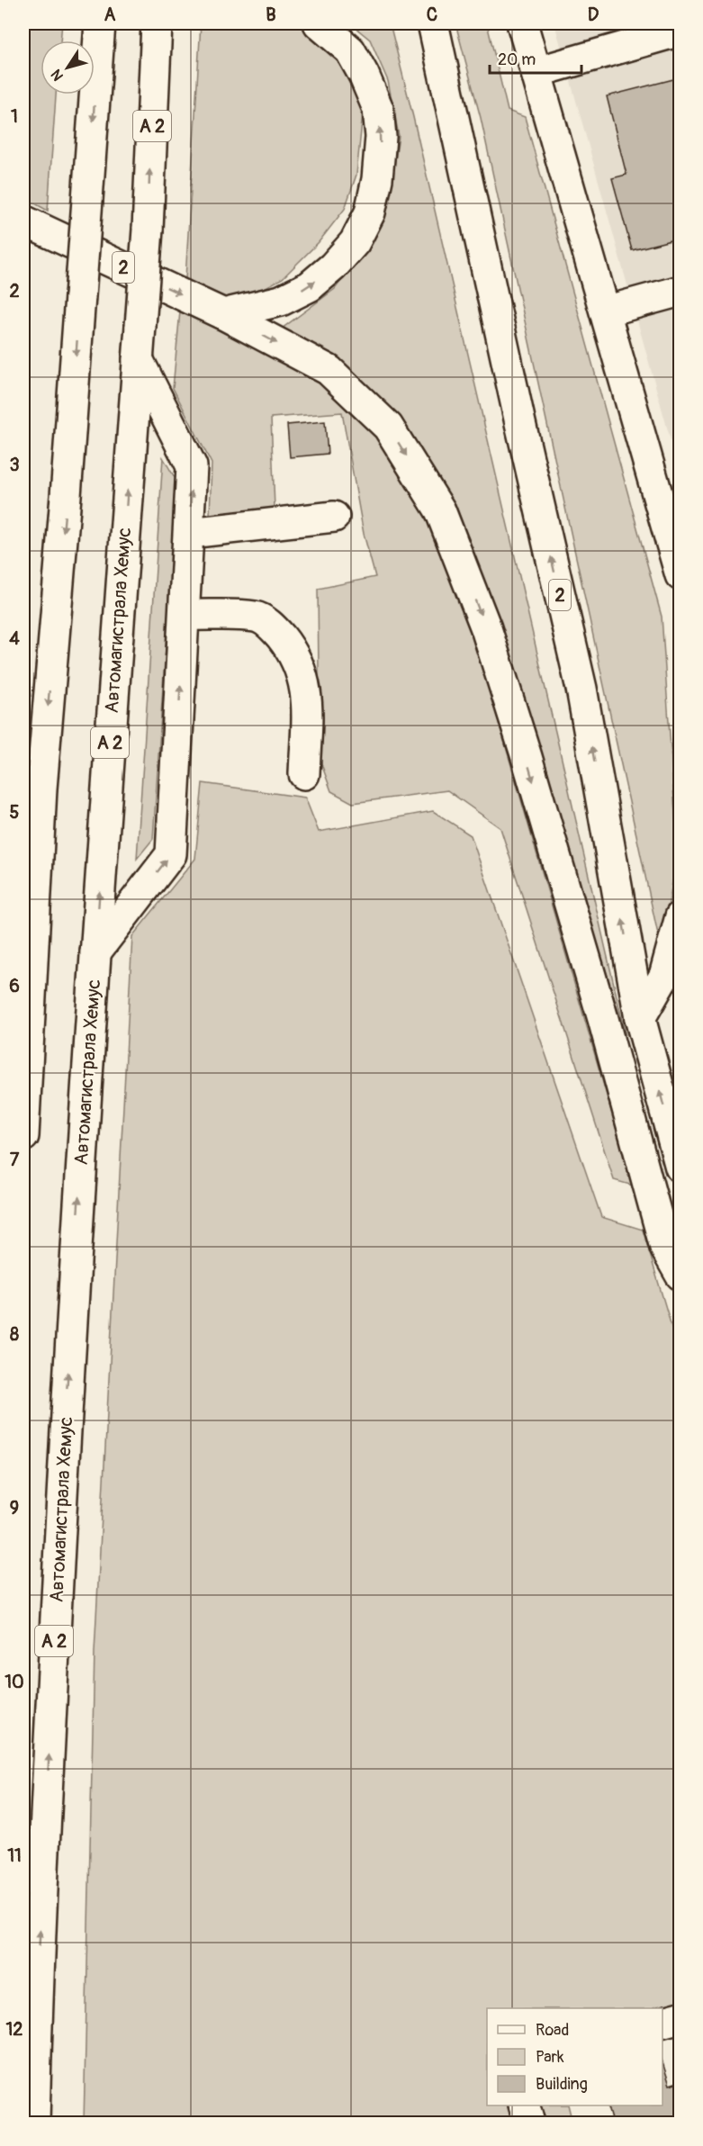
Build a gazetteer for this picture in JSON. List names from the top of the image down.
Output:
{
  "streets": {
    "main road": ["A 2", "2", "Автомагистрала Хемус"]
  },
  "legend": ["Road", "Park", "Building"],
  "scale_bar": "20 m",
  "north": "bottom left",
  "grid": {
    "columns": [
      "A",
      "B",
      "C",
      "D"
    ],
    "rows": [
      "1",
      "2",
      "3",
      "4",
      "5",
      "6",
      "7",
      "8",
      "9",
      "10",
      "11",
      "12"
    ]
  }
}
